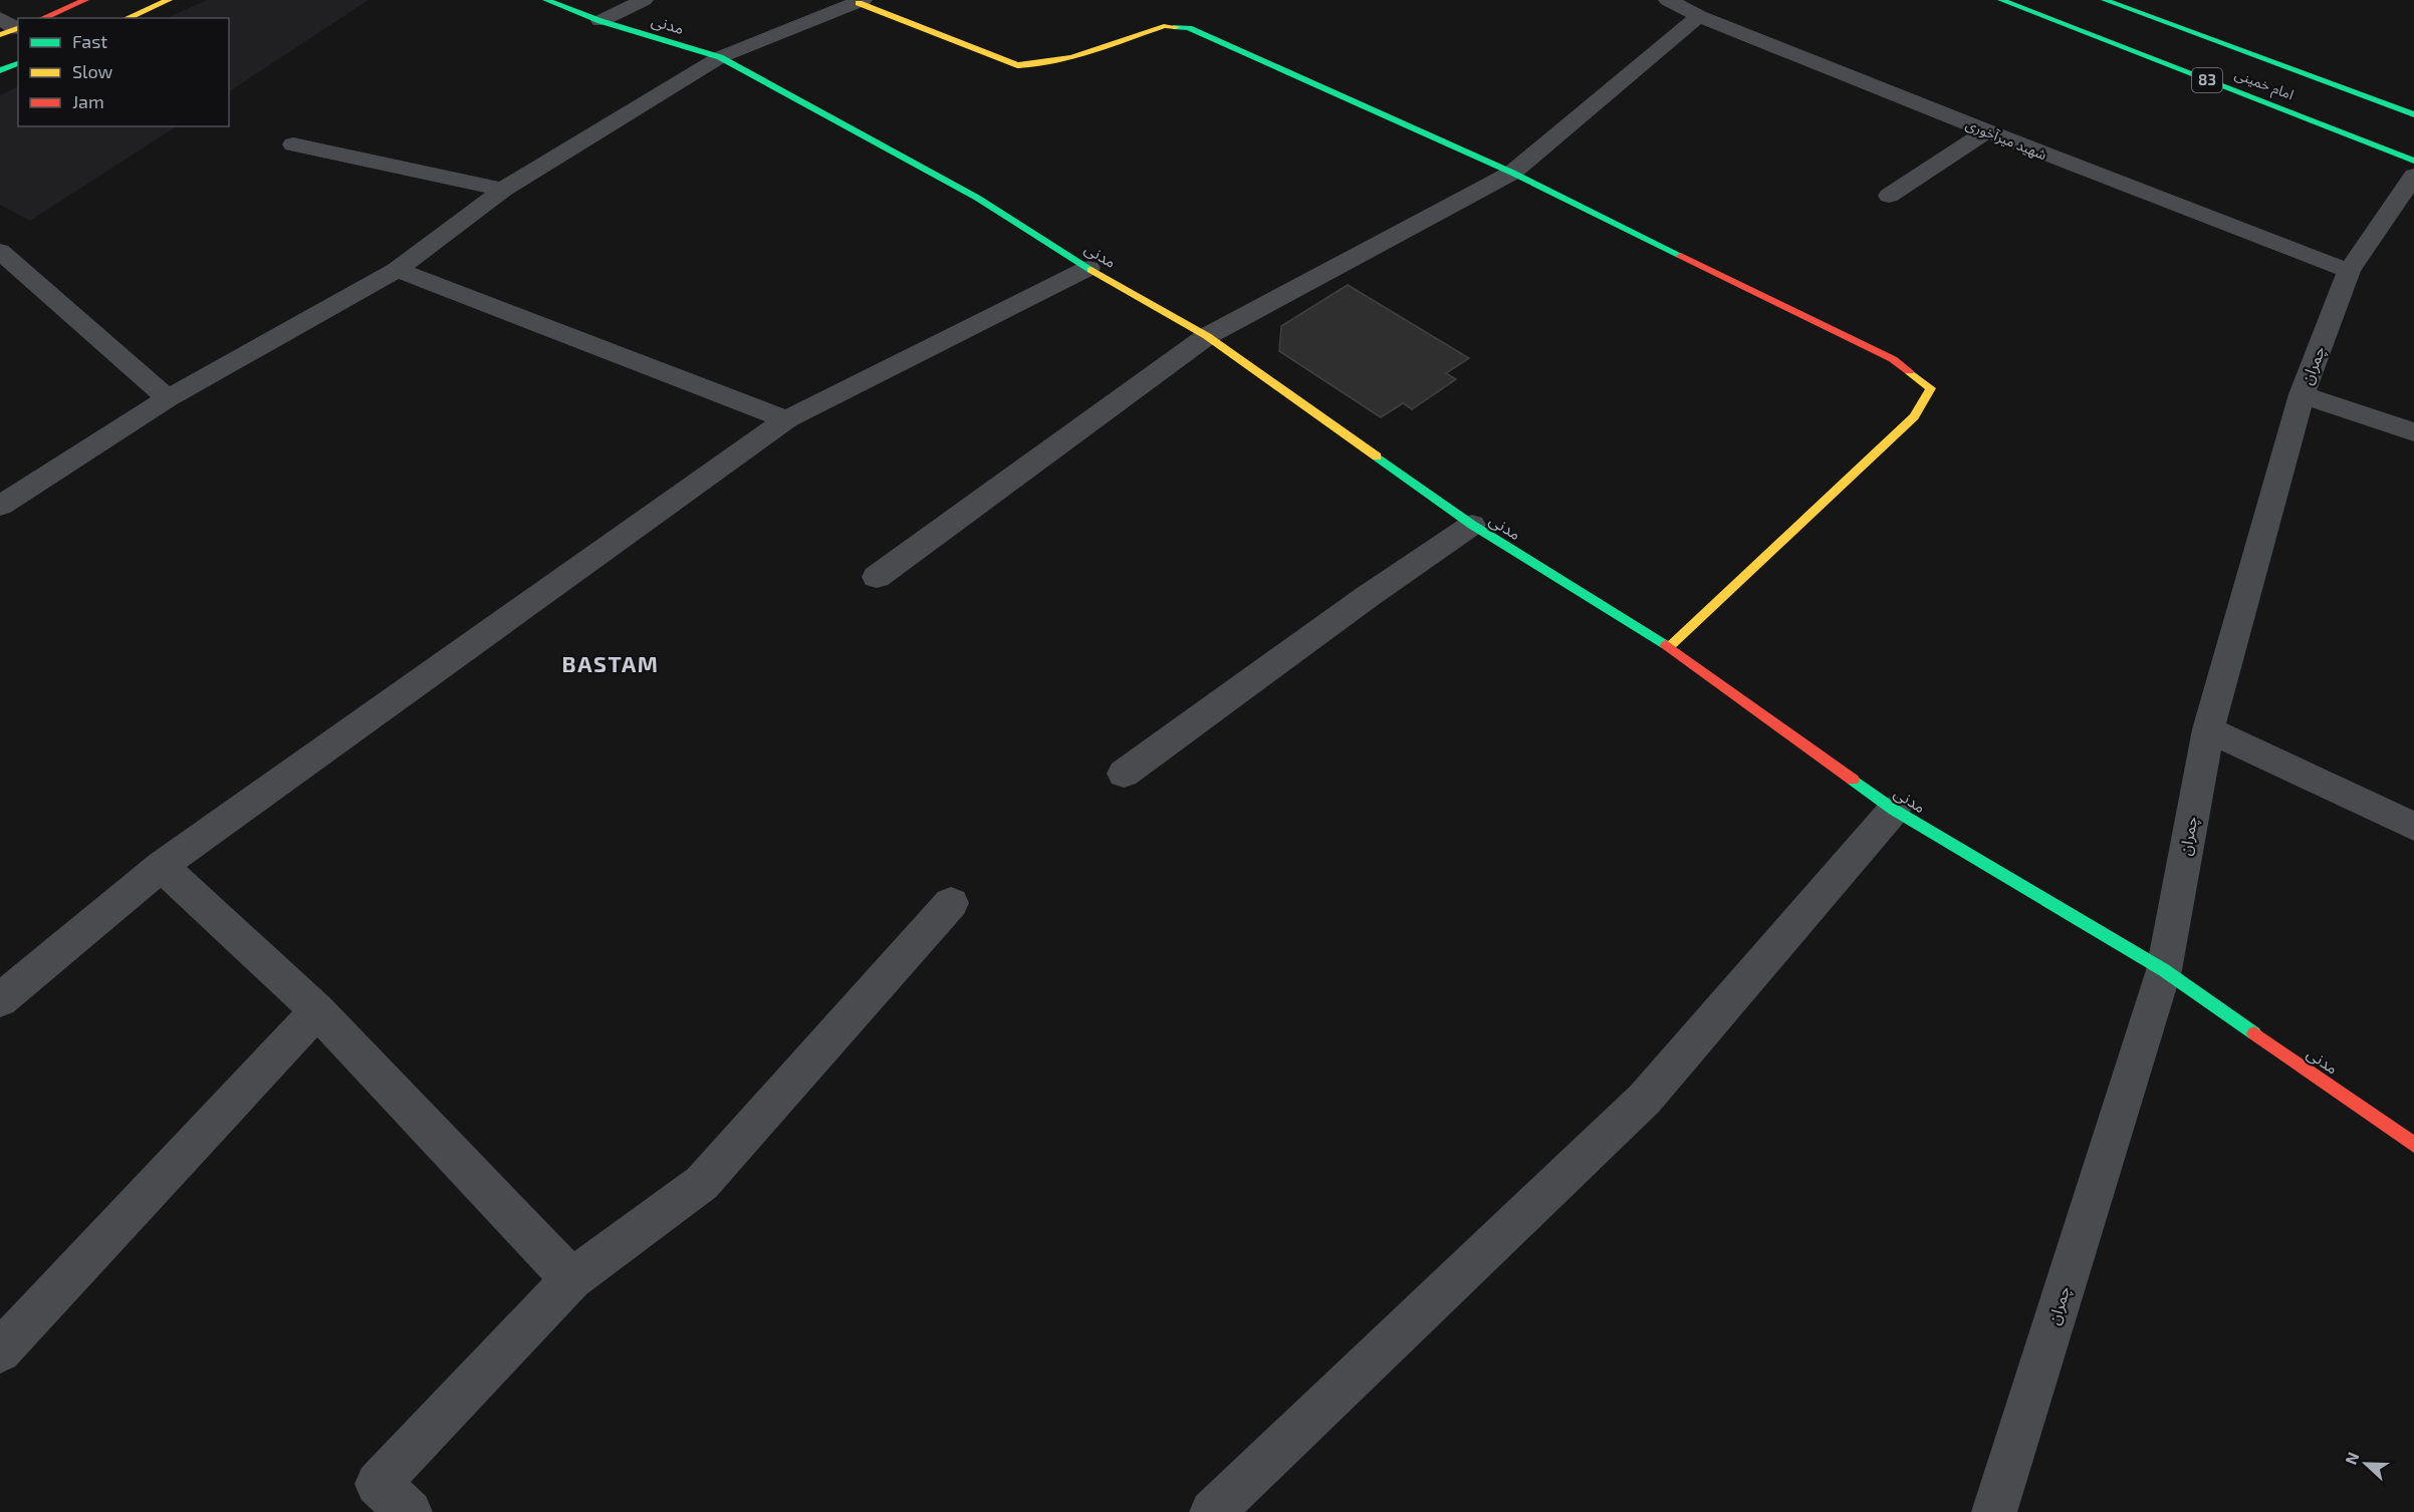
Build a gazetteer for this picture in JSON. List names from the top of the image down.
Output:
{
  "streets": {
    "main road": ["مدنی", "83", "امام خمینی"],
    "street": ["شهید میرآخوری", "چمران"]
  },
  "crossings": [
    ["مدنی", "چمران"],
    ["شهید میرآخوری", "چمران"]
  ],
  "districts": ["BASTAM"],
  "legend": ["Fast", "Slow", "Jam"],
  "north": "left"
}
